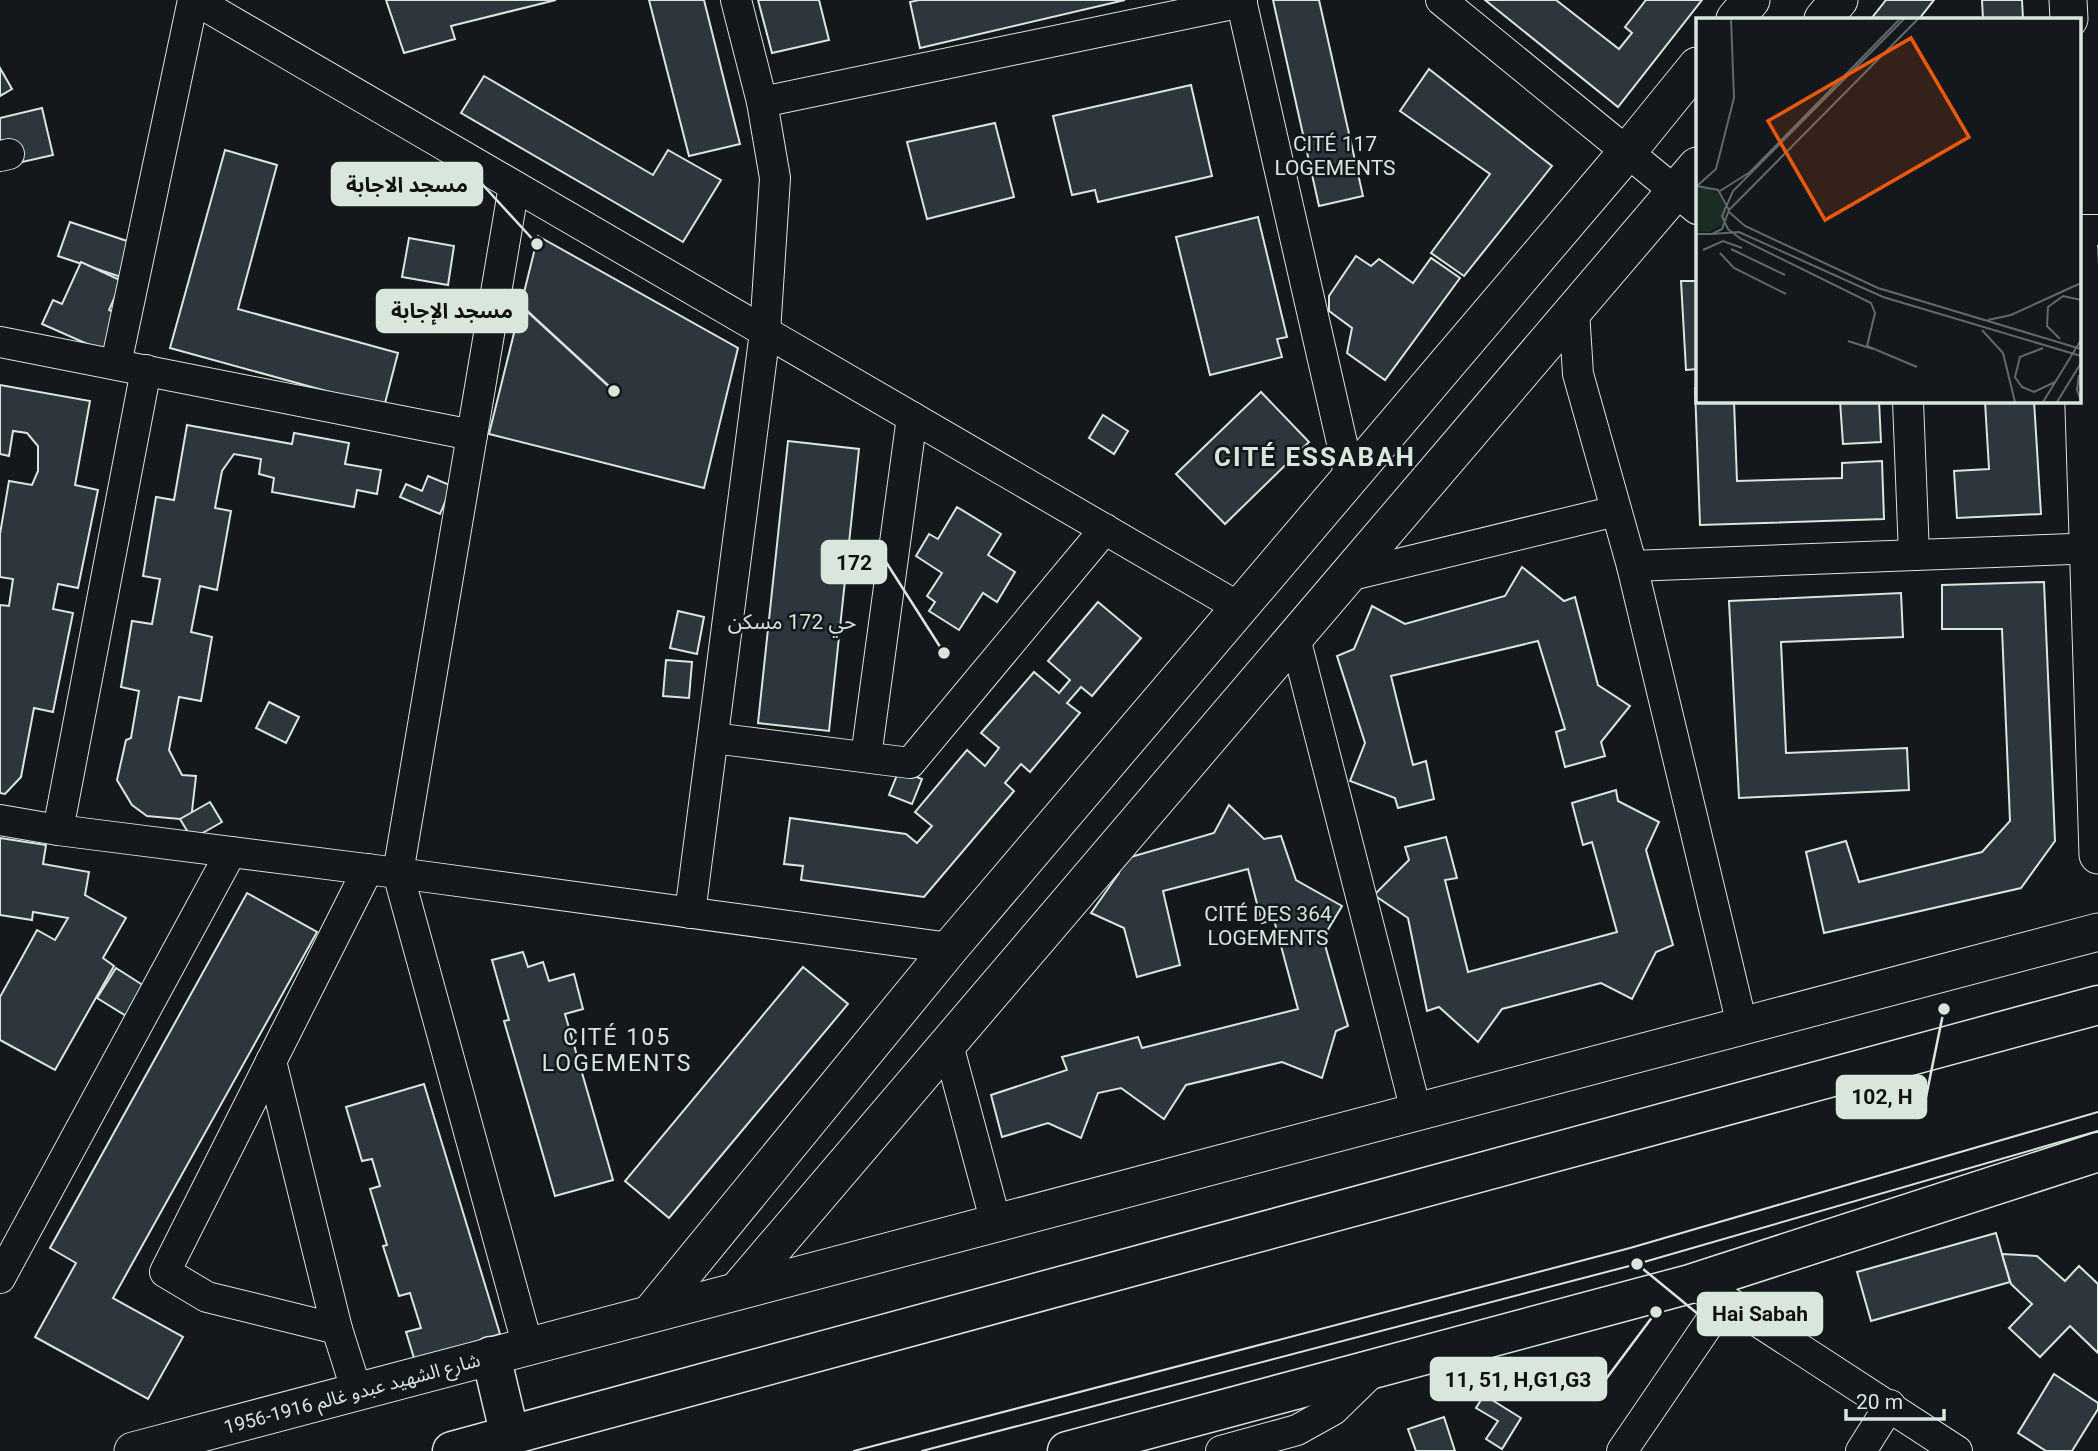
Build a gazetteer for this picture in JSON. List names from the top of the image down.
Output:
{
  "streets": {
    "street": ["شارع الشهيد عبدو غالم 1916-1956"]
  },
  "districts": [
    "CITÉ 117 LOGEMENTS",
    "CITÉ ESSABAH",
    "حي 172 مسكن",
    "CITÉ DES 364 LOGEMENTS",
    "CITÉ 105 LOGEMENTS"
  ],
  "places": [
    "مسجد الاجابة",
    "مسجد الإجابة",
    "172",
    "102, H",
    "Hai Sabah",
    "11, 51, H,G1,G3"
  ],
  "scale_bar": "20 m"
}
